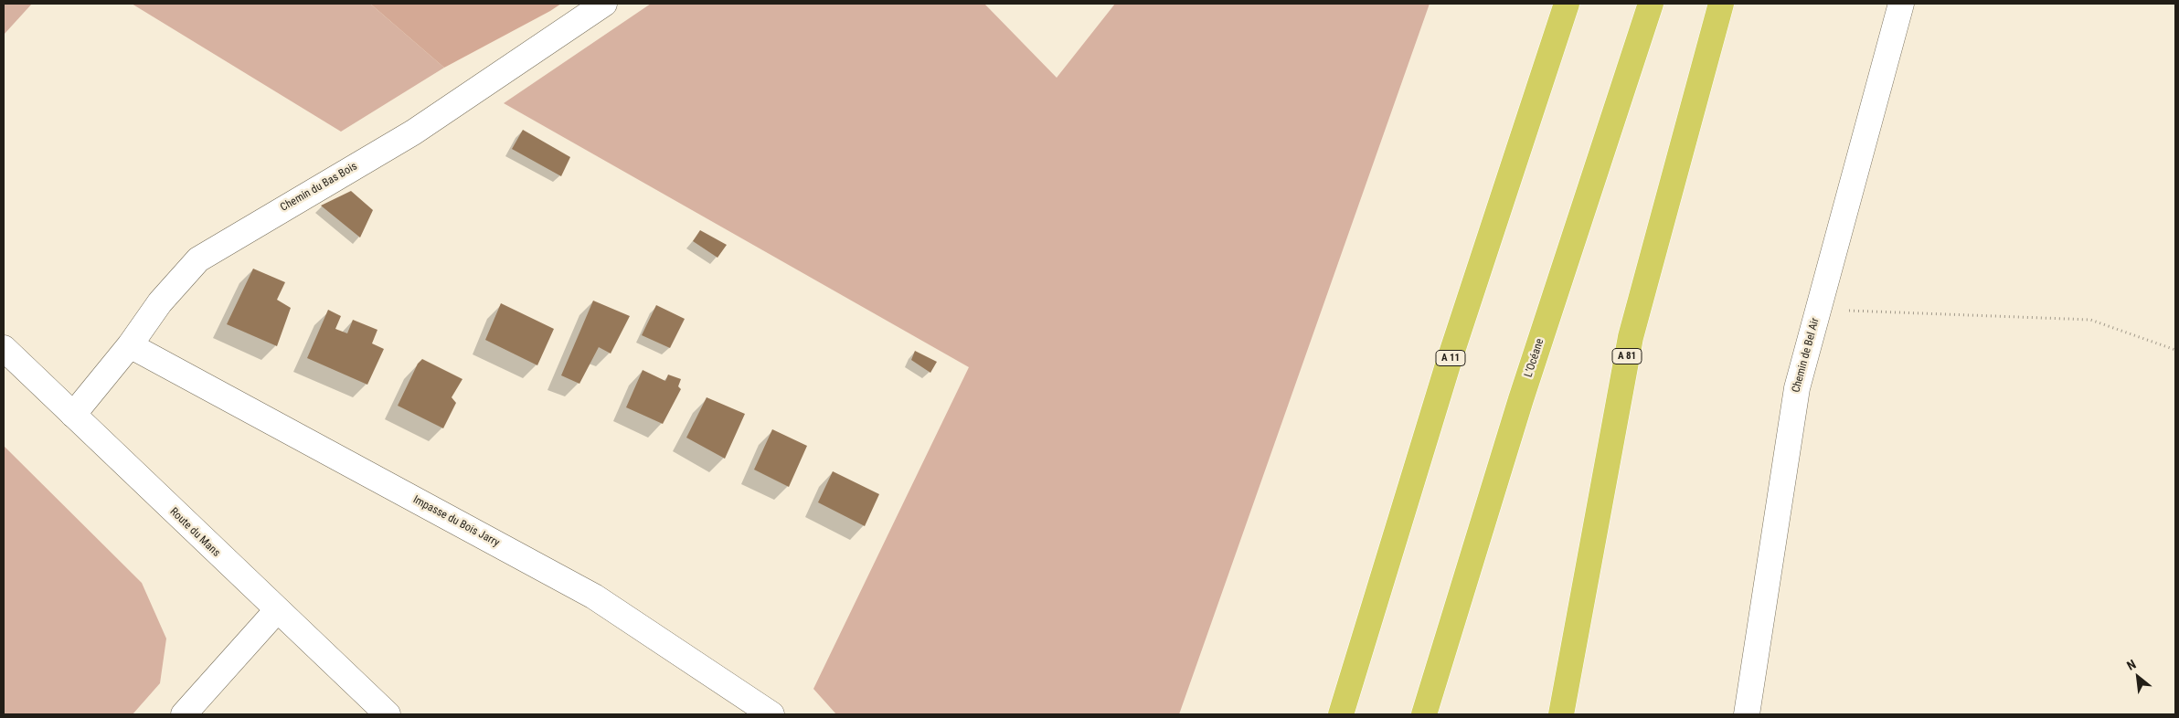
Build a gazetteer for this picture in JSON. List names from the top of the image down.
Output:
{
  "streets": {
    "highway": ["A 81", "A 11", "L’Océane"],
    "street": [
      "Chemin du Bas Bois",
      "Chemin de Bel Air",
      "Impasse du Bois Jarry",
      "Route du Mans"
    ]
  },
  "crossings": [
    ["Chemin du Bas Bois", "Impasse du Bois Jarry"],
    ["Chemin du Bas Bois", "Route du Mans"]
  ],
  "north": "top left"
}
